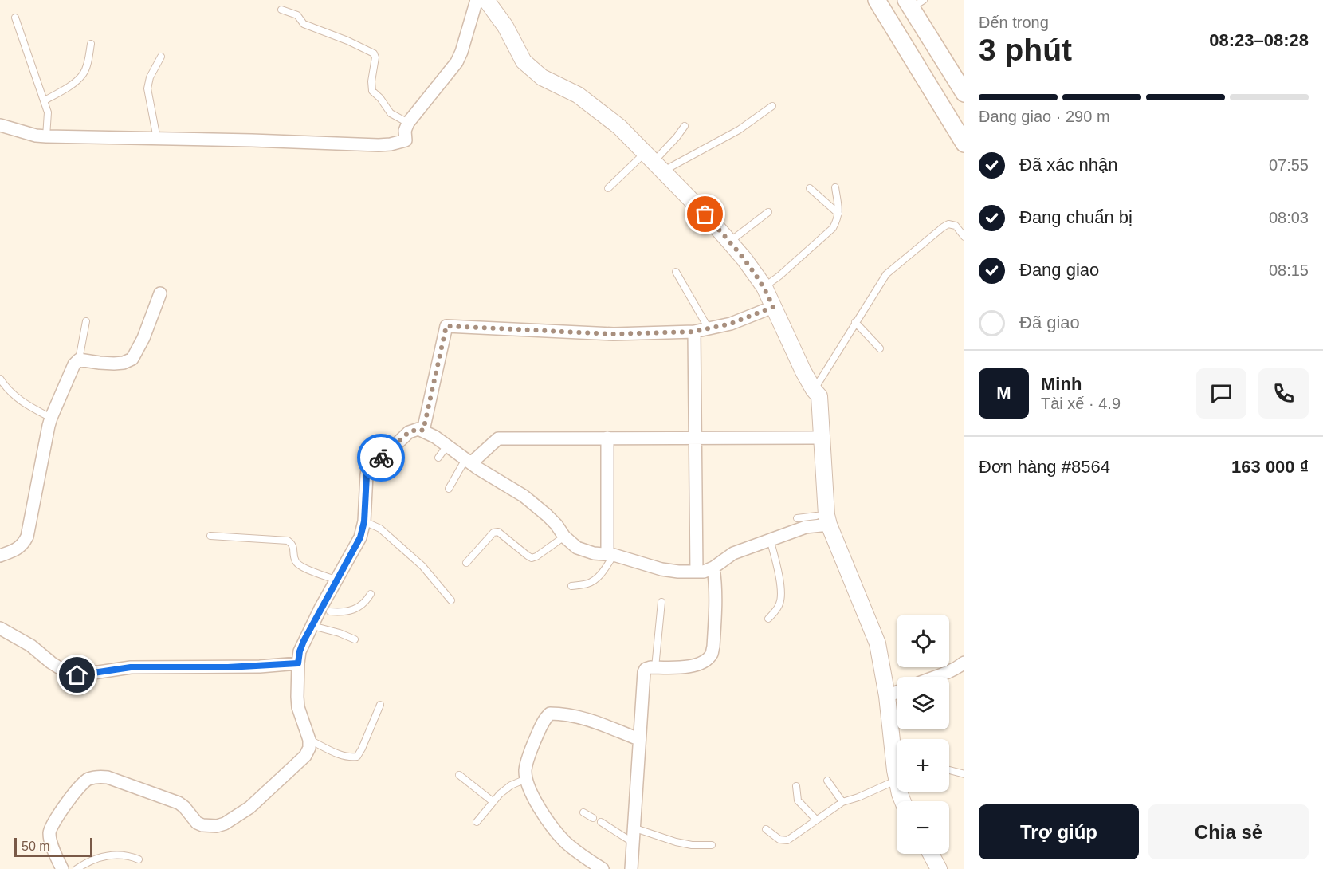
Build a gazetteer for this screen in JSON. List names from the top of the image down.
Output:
{
  "scale_bar": "50 m",
  "page": {
    "heading": ["3 phút", "Đến trong", "08:23–08:28"],
    "panel": [
      "Minh",
      "Tài xế · 4.9",
      "Đơn hàng #8564",
      "163 000 ₫"
    ],
    "bar": "Đang giao · 290 m",
    "list": [
      ["Đã xác nhận", "07:55"],
      ["Đang chuẩn bị", "08:03"],
      ["Đang giao", "08:15"],
      "Đã giao"
    ],
    "round": "M",
    "map_buttons": ["+", "−"],
    "buttons": ["Trợ giúp", "Chia sẻ"],
    "scale": "50 m"
  }
}
